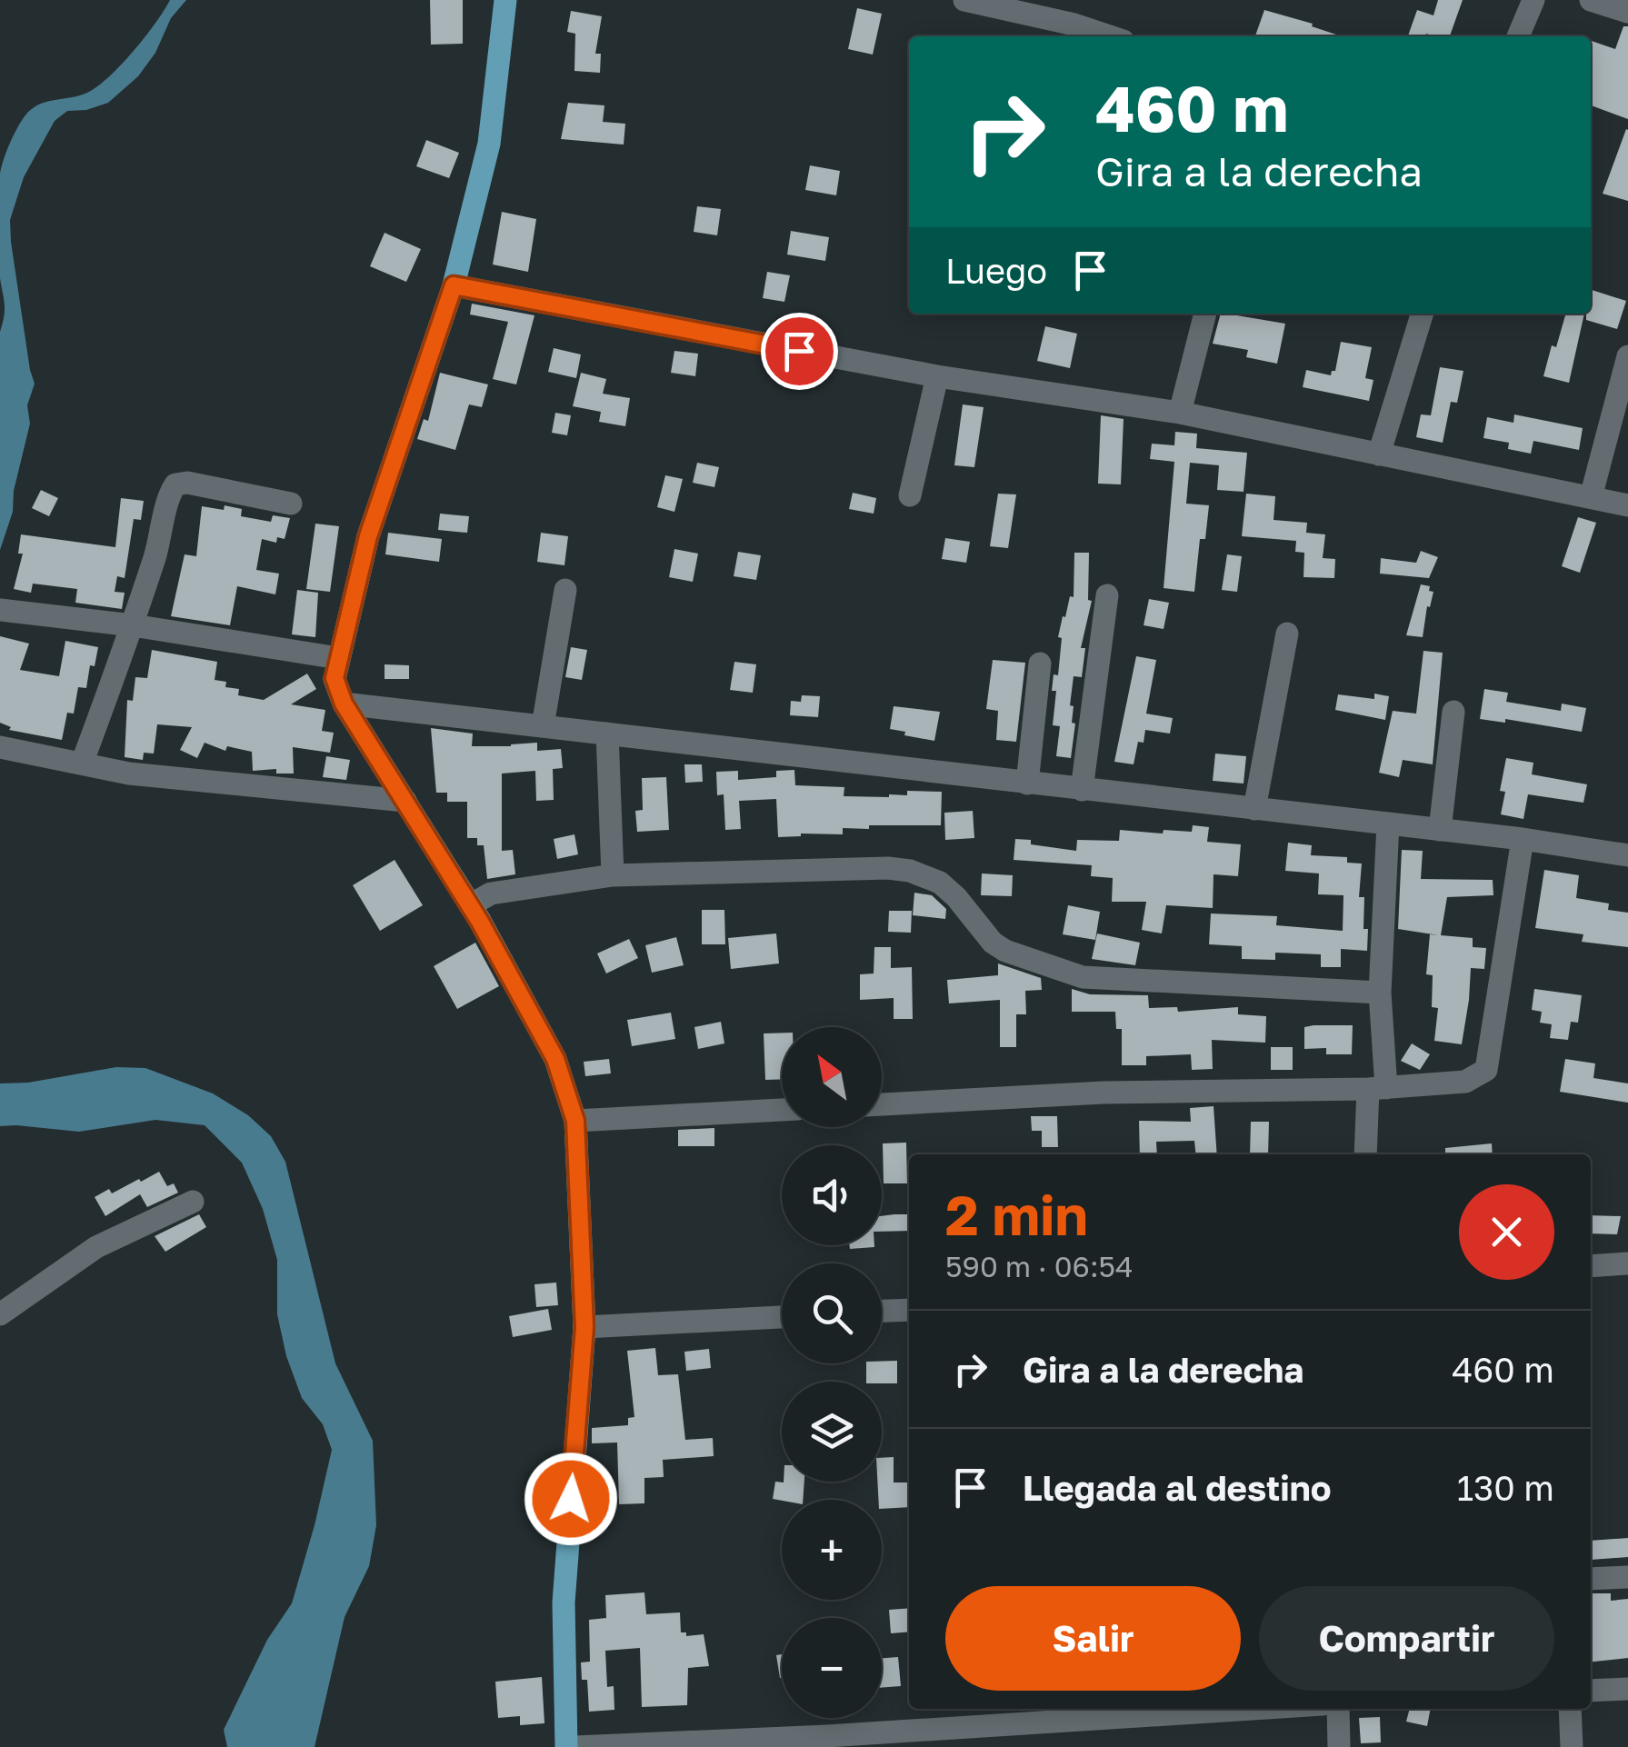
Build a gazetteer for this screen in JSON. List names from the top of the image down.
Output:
{
  "north": "top left",
  "page": {
    "turn": ["460 m", "Gira a la derecha"],
    "then": "Luego",
    "map_buttons": ["+", "−"],
    "heading": ["2 min", "590 m · 06:54"],
    "list": [
      {
        "name": "Gira a la derecha",
        "value": "460 m"
      },
      {
        "name": "Llegada al destino",
        "value": "130 m"
      }
    ],
    "buttons": ["Salir", "Compartir"]
  }
}
